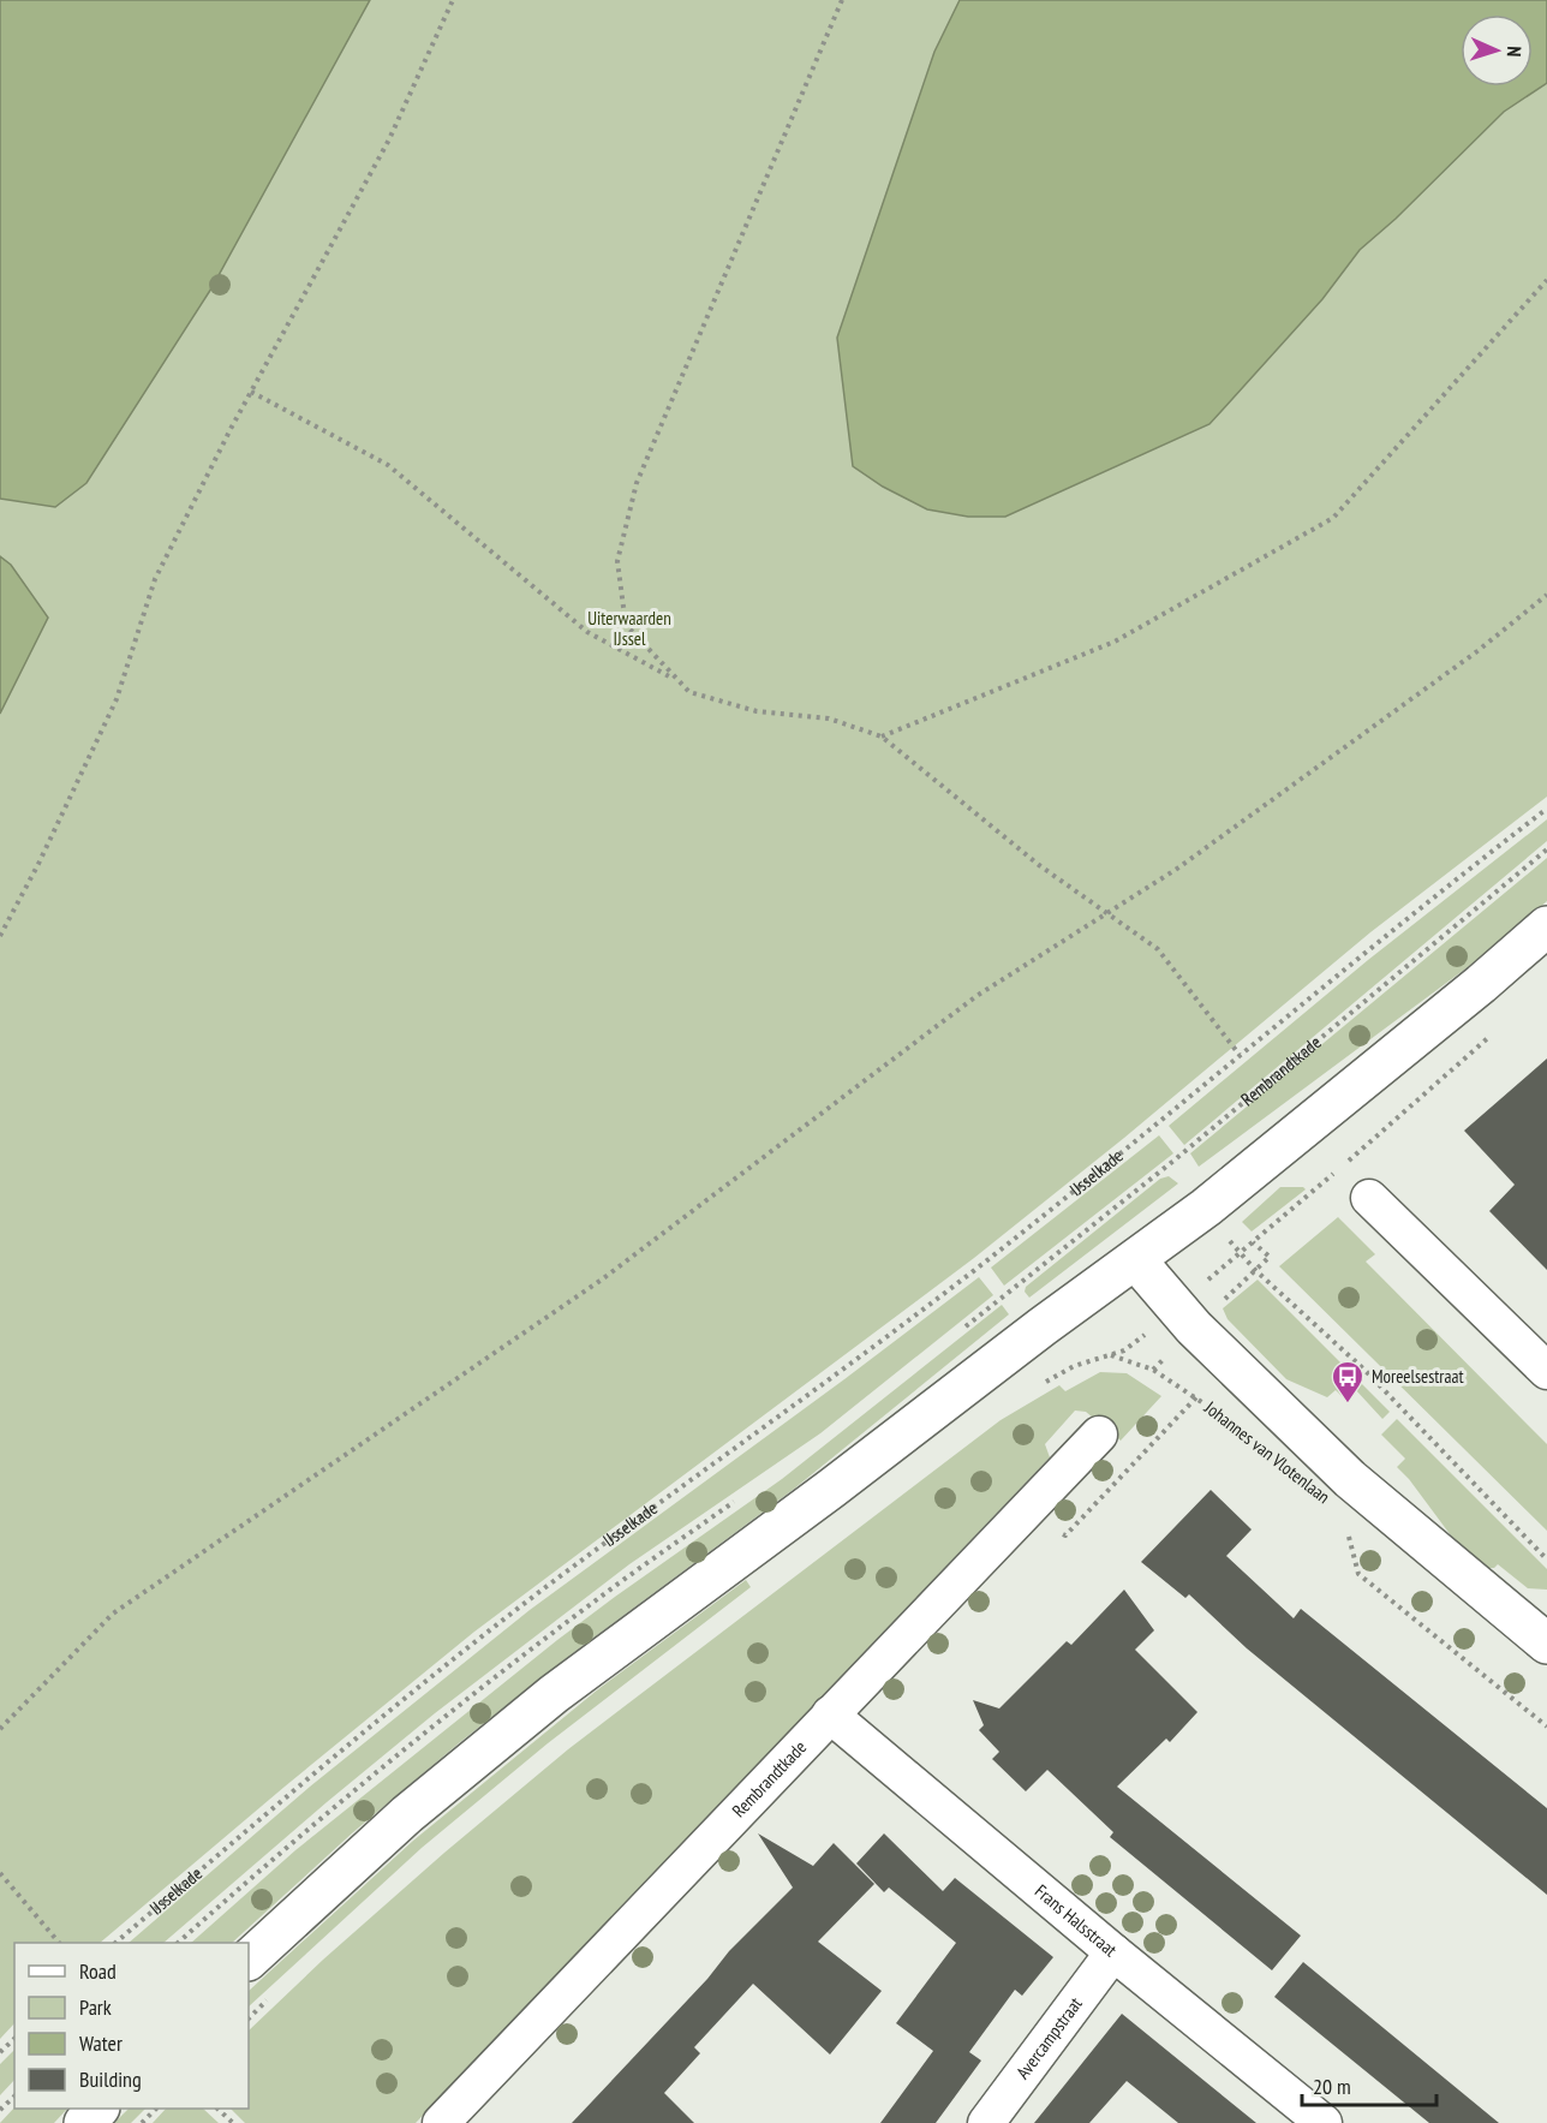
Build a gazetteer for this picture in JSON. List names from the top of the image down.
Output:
{
  "streets": {
    "street": [
      "Rembrandtkade",
      "Johannes van Vlotenlaan",
      "Frans Halsstraat",
      "Avercampstraat"
    ],
    "path": ["IJsselkade"]
  },
  "crossings": [
    ["Rembrandtkade", "Frans Halsstraat"],
    ["Frans Halsstraat", "Avercampstraat"]
  ],
  "parks": ["Uiterwaarden IJssel"],
  "places": {
    "bus stop": ["Moreelsestraat"]
  },
  "legend": [
    "Road",
    "Park",
    "Water",
    "Building"
  ],
  "scale_bar": "20 m",
  "north": "right"
}
